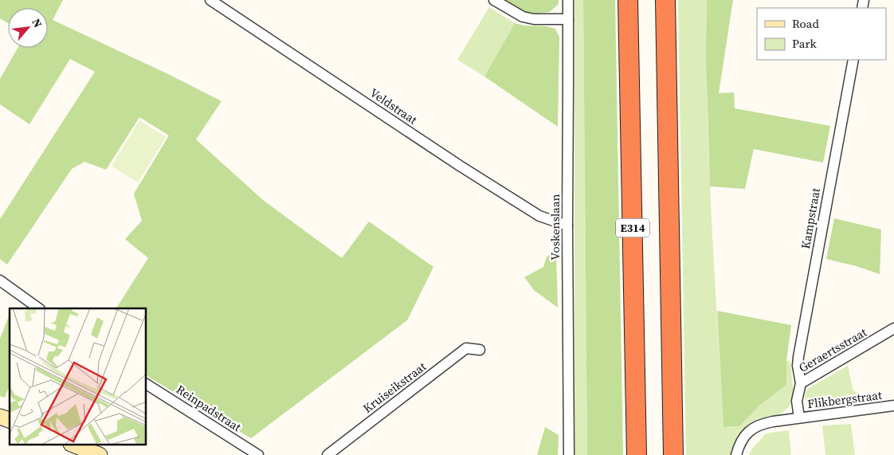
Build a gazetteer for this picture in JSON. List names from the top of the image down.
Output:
{
  "streets": {
    "highway": ["E314"],
    "street": [
      "Veldstraat",
      "Kampstraat",
      "Voskenslaan",
      "Geraertsstraat",
      "Kruiseikstraat",
      "Flikbergstraat",
      "Reinpadstraat"
    ]
  },
  "crossings": [
    ["Veldstraat", "Voskenslaan"],
    ["Kampstraat", "Geraertsstraat"],
    ["Geraertsstraat", "Flikbergstraat"]
  ],
  "legend": ["Road", "Park"],
  "north": "top right"
}
